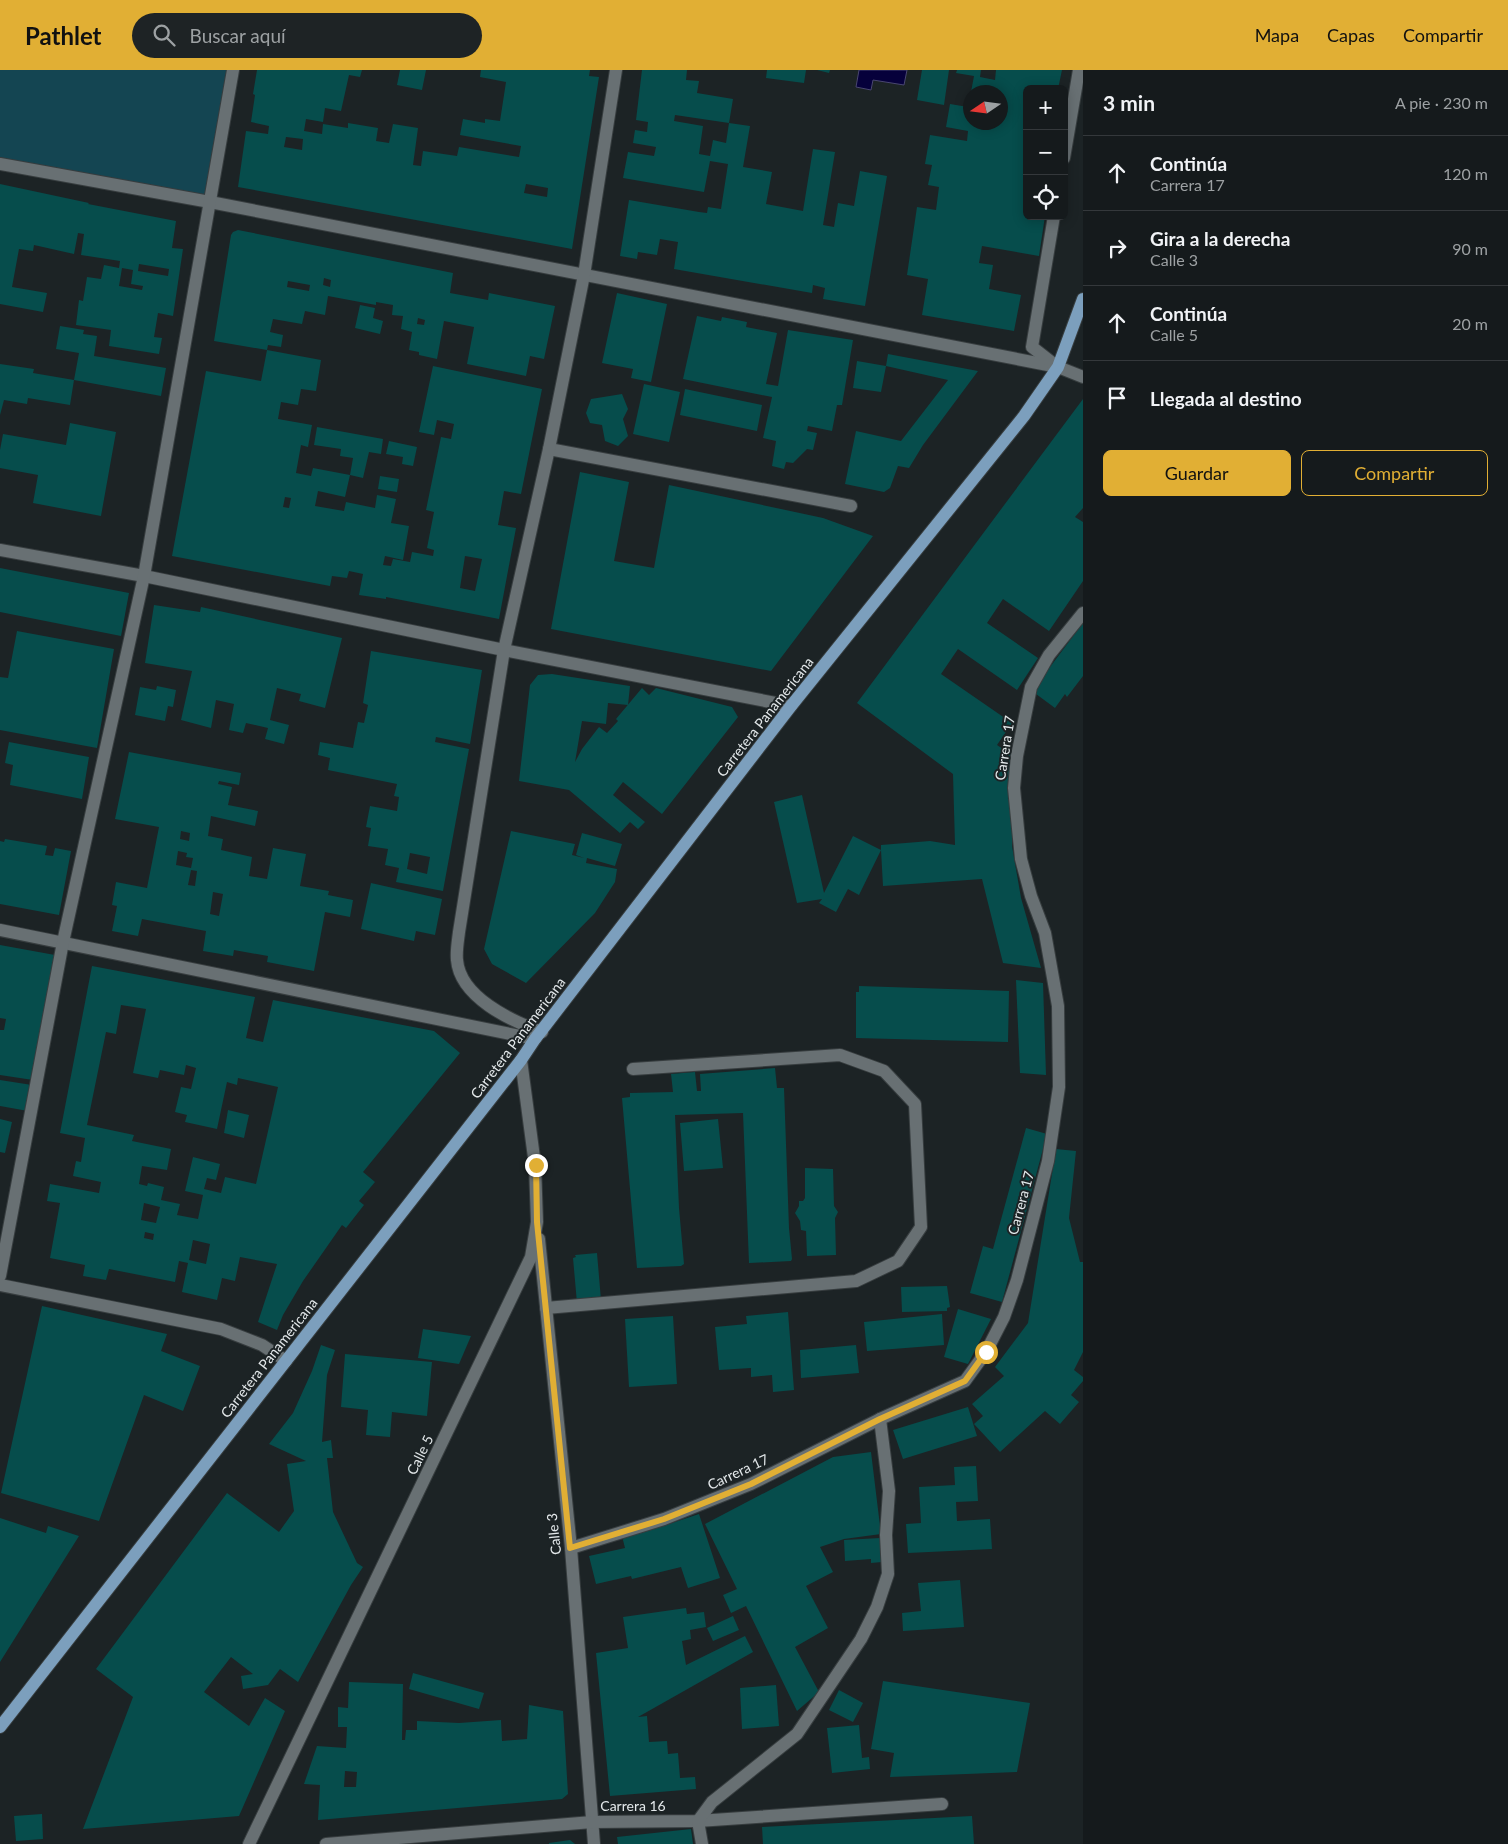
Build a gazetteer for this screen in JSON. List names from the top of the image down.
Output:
{
  "streets": {
    "main road": ["Carretera Panamericana"],
    "street": [
      "Carrera 17",
      "Calle 5",
      "Calle 3",
      "Carrera 16"
    ]
  },
  "crossings": [
    ["Carretera Panamericana", "Calle 5"],
    ["Carrera 17", "Calle 3"],
    ["Calle 5", "Calle 3"],
    ["Calle 3", "Carrera 16"]
  ],
  "north": "left",
  "page": {
    "header": "Pathlet",
    "search": "Buscar aquí",
    "nav": ["Mapa", "Capas", "Compartir"],
    "heading": ["3 min", "A pie · 230 m"],
    "map_buttons": ["+", "−"],
    "list": [
      ["Continúa", "Carrera 17", "120 m"],
      ["Gira a la derecha", "Calle 3", "90 m"],
      ["Continúa", "Calle 5", "20 m"],
      "Llegada al destino"
    ],
    "buttons": ["Guardar", "Compartir"]
  }
}
